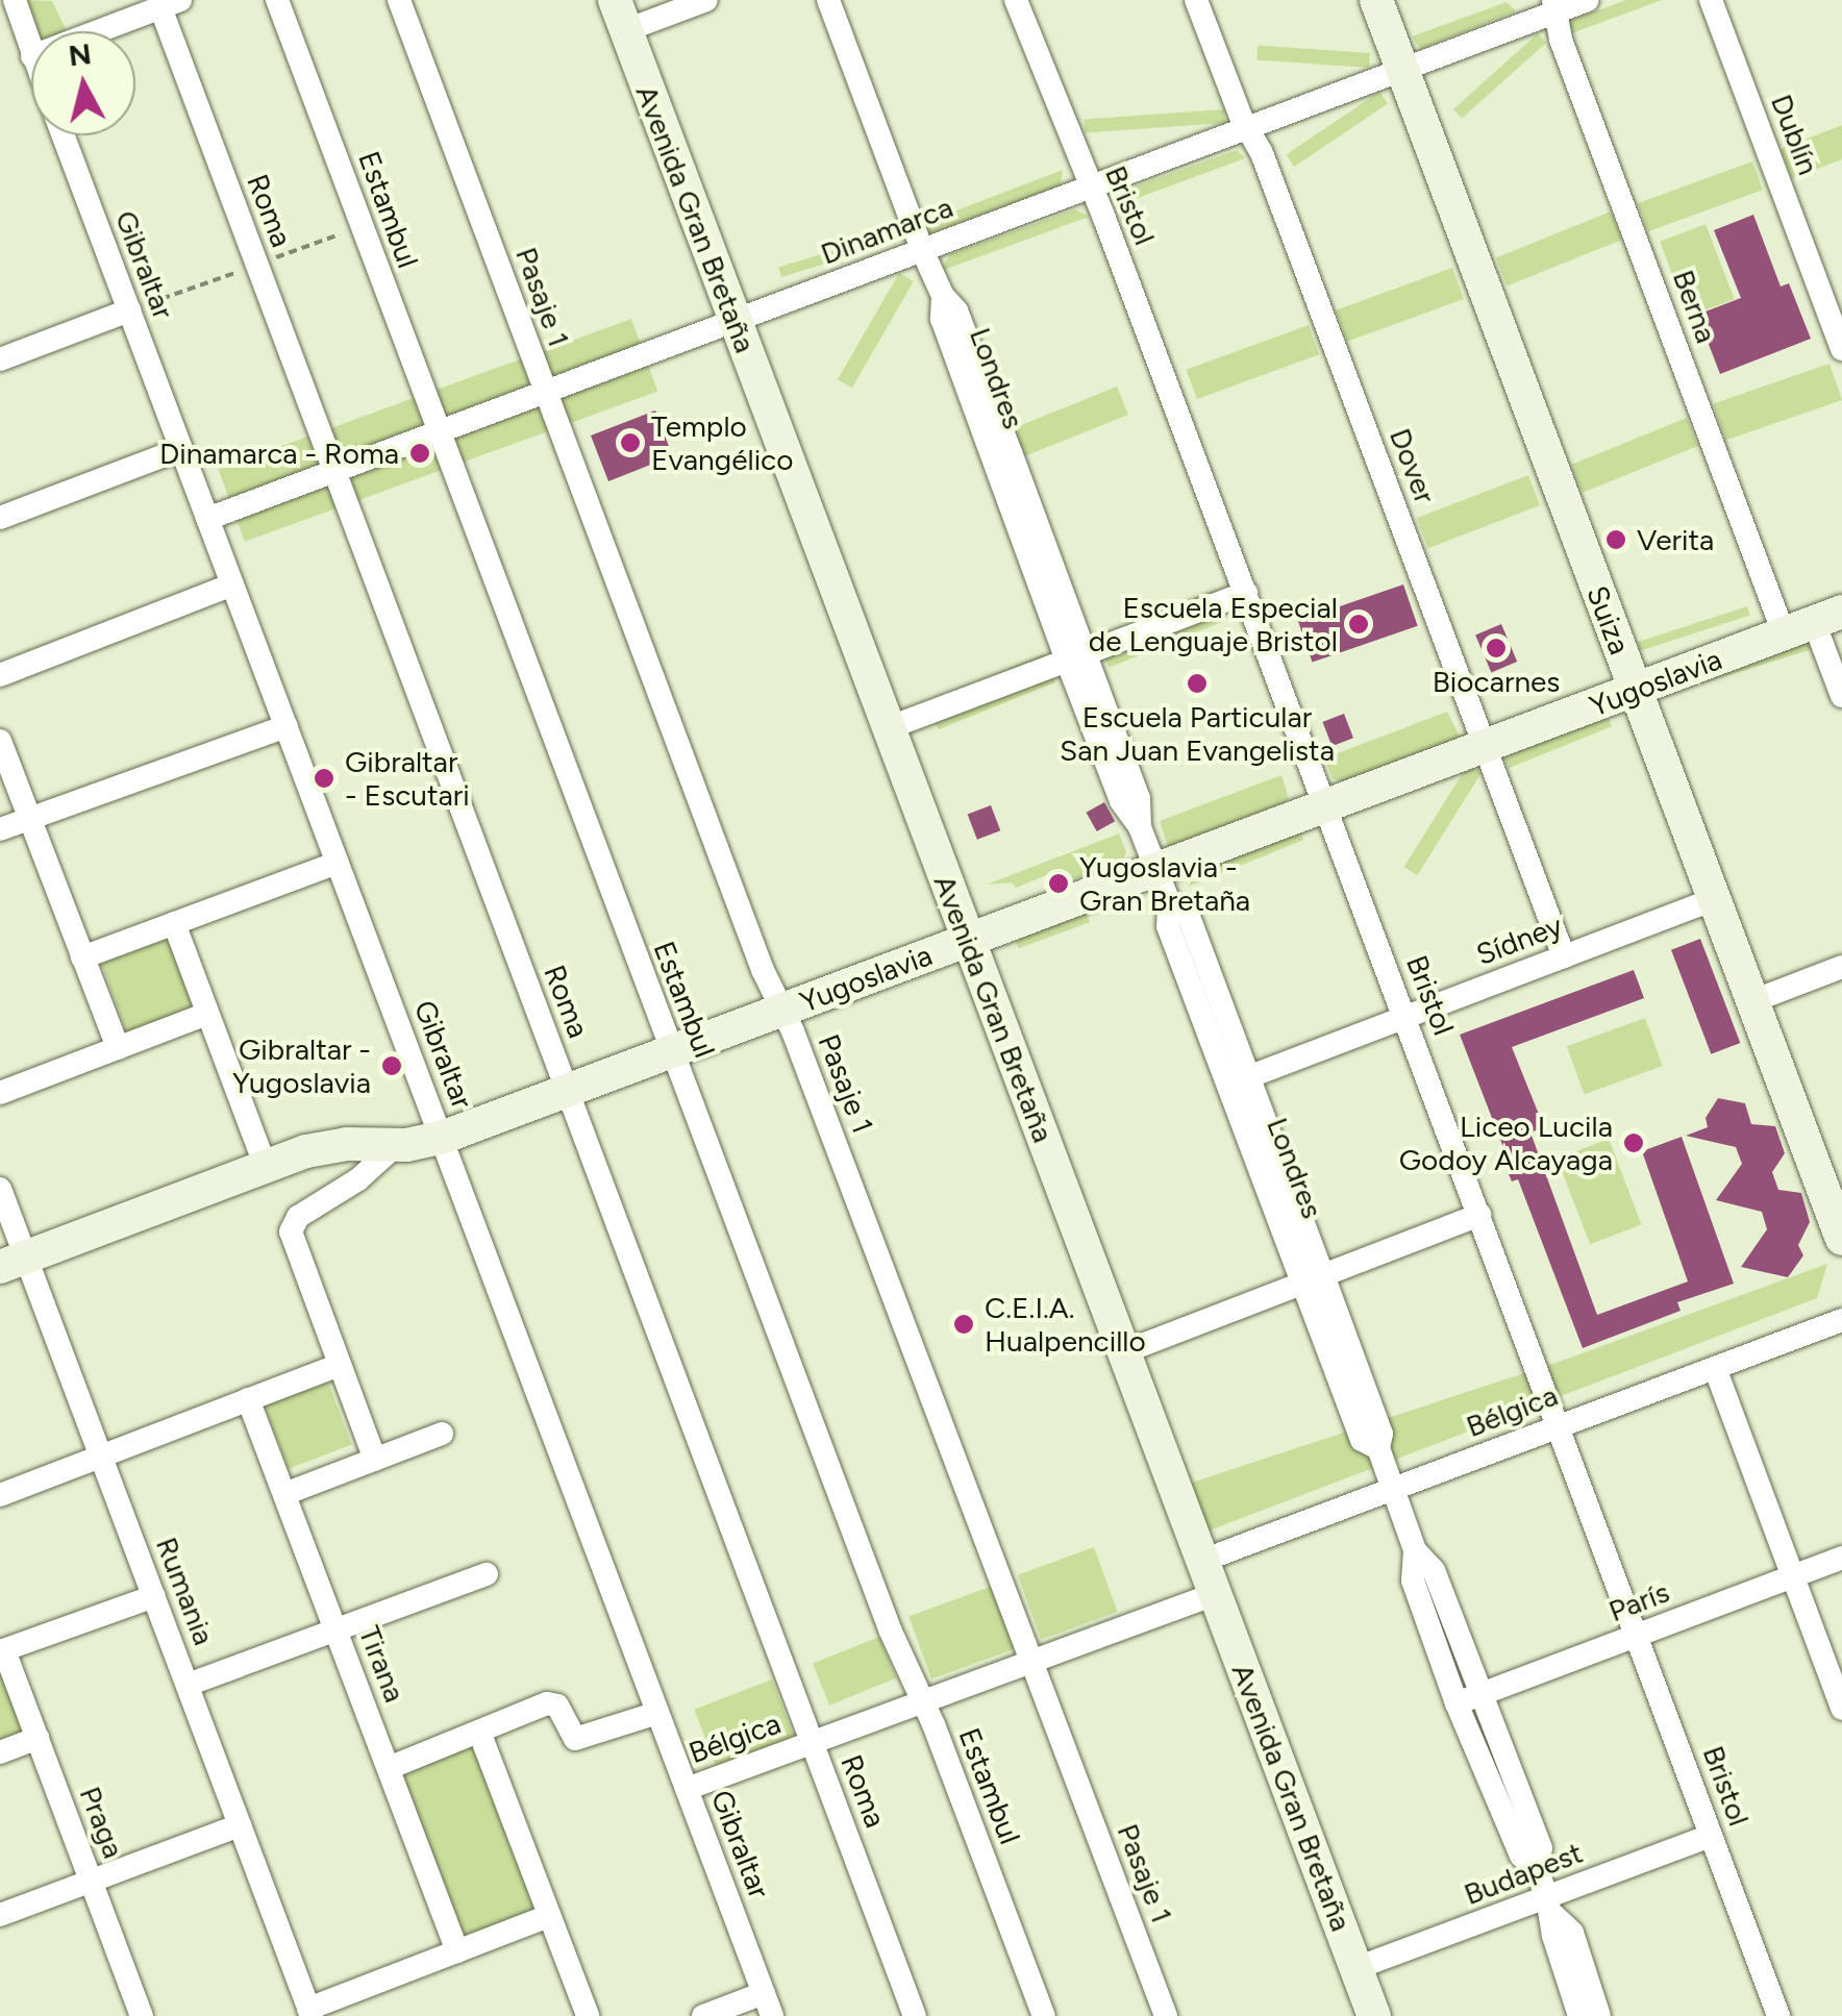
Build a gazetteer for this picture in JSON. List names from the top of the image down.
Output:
{
  "streets": {
    "street": [
      "Dublín",
      "Bristol",
      "Estambul",
      "Roma",
      "Avenida Gran Bretaña",
      "Dinamarca",
      "Gibraltar",
      "Pasaje 1",
      "Berna",
      "Londres",
      "Dover",
      "Suiza",
      "Yugoslavia",
      "Sídney",
      "Bélgica",
      "Rumania",
      "París",
      "Tirana",
      "Praga",
      "Budapest"
    ]
  },
  "crossings": [
    ["Bristol", "Dinamarca"],
    ["Bristol", "Yugoslavia"],
    ["Bristol", "Sídney"],
    ["Bristol", "Bélgica"],
    ["Bristol", "París"],
    ["Bristol", "Budapest"],
    ["Estambul", "Dinamarca"],
    ["Estambul", "Yugoslavia"],
    ["Estambul", "Bélgica"],
    ["Roma", "Dinamarca"],
    ["Roma", "Yugoslavia"],
    ["Roma", "Bélgica"],
    ["Avenida Gran Bretaña", "Dinamarca"],
    ["Avenida Gran Bretaña", "Yugoslavia"],
    ["Avenida Gran Bretaña", "Bélgica"],
    ["Avenida Gran Bretaña", "Budapest"],
    ["Dinamarca", "Gibraltar"],
    ["Dinamarca", "Pasaje 1"],
    ["Dinamarca", "Berna"],
    ["Dinamarca", "Londres"],
    ["Dinamarca", "Dover"],
    ["Dinamarca", "Suiza"],
    ["Gibraltar", "Yugoslavia"],
    ["Gibraltar", "Bélgica"],
    ["Pasaje 1", "Yugoslavia"],
    ["Pasaje 1", "Bélgica"],
    ["Berna", "Yugoslavia"],
    ["Londres", "Yugoslavia"],
    ["Londres", "Sídney"],
    ["Londres", "Bélgica"],
    ["Londres", "París"],
    ["Londres", "Budapest"],
    ["Dover", "Yugoslavia"],
    ["Dover", "Sídney"],
    ["Suiza", "Yugoslavia"],
    ["Suiza", "Sídney"],
    ["Yugoslavia", "Rumania"]
  ],
  "places": [
    "Templo Evangélico",
    "Dinamarca - Roma",
    "Verita",
    "Escuela Especial de Lenguaje Bristol",
    "Biocarnes",
    "Escuela Particular San Juan Evangelista",
    "Gibraltar - Escutari",
    "Yugoslavia - Gran Bretaña",
    "Gibraltar - Yugoslavia",
    "Liceo Lucila Godoy Alcayaga",
    "C.E.I.A. Hualpencillo"
  ],
  "north": "top"
}
